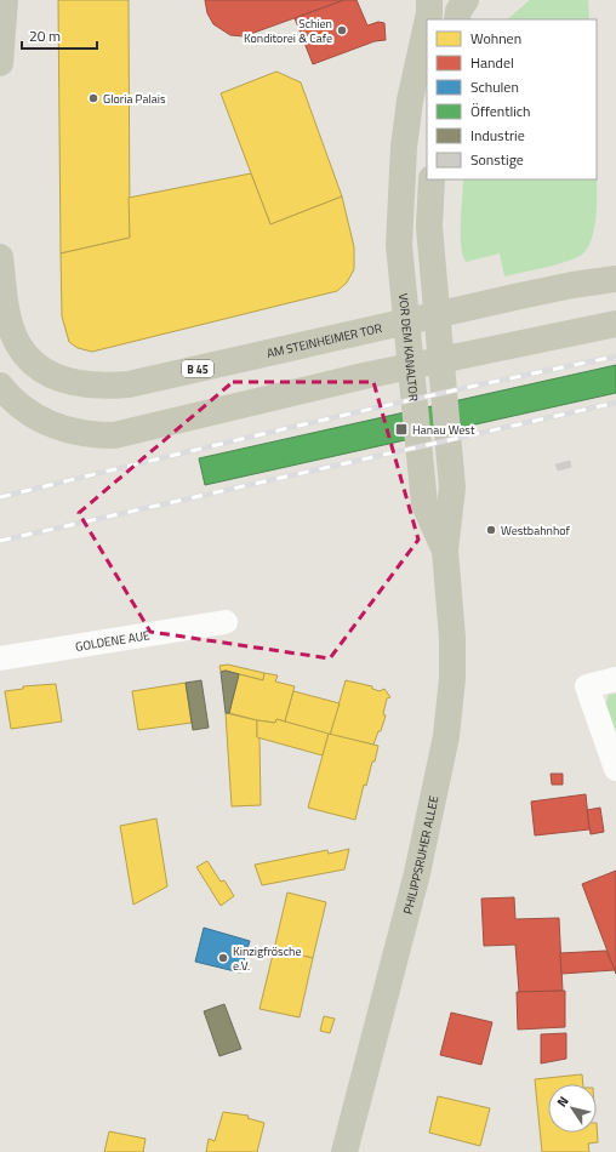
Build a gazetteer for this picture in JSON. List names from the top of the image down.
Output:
{
  "streets": {
    "main road": [
      "AM STEINHEIMER TOR",
      "VOR DEM KANALTOR",
      "B 45",
      "PHILIPPSRUHER ALLEE"
    ],
    "street": ["GOLDENE AUE"]
  },
  "crossings": [
    ["VOR DEM KANALTOR", "PHILIPPSRUHER ALLEE"]
  ],
  "places": {
    "other": [
      "Schien Konditorei & Cafe",
      "Gloria Palais",
      "Westbahnhof",
      "Kinzigfrösche e.V."
    ],
    "transit": ["Hanau West"]
  },
  "legend": [
    "Wohnen",
    "Handel",
    "Schulen",
    "Öffentlich",
    "Industrie",
    "Sonstige"
  ],
  "scale_bar": "20 m",
  "north": "top left"
}
